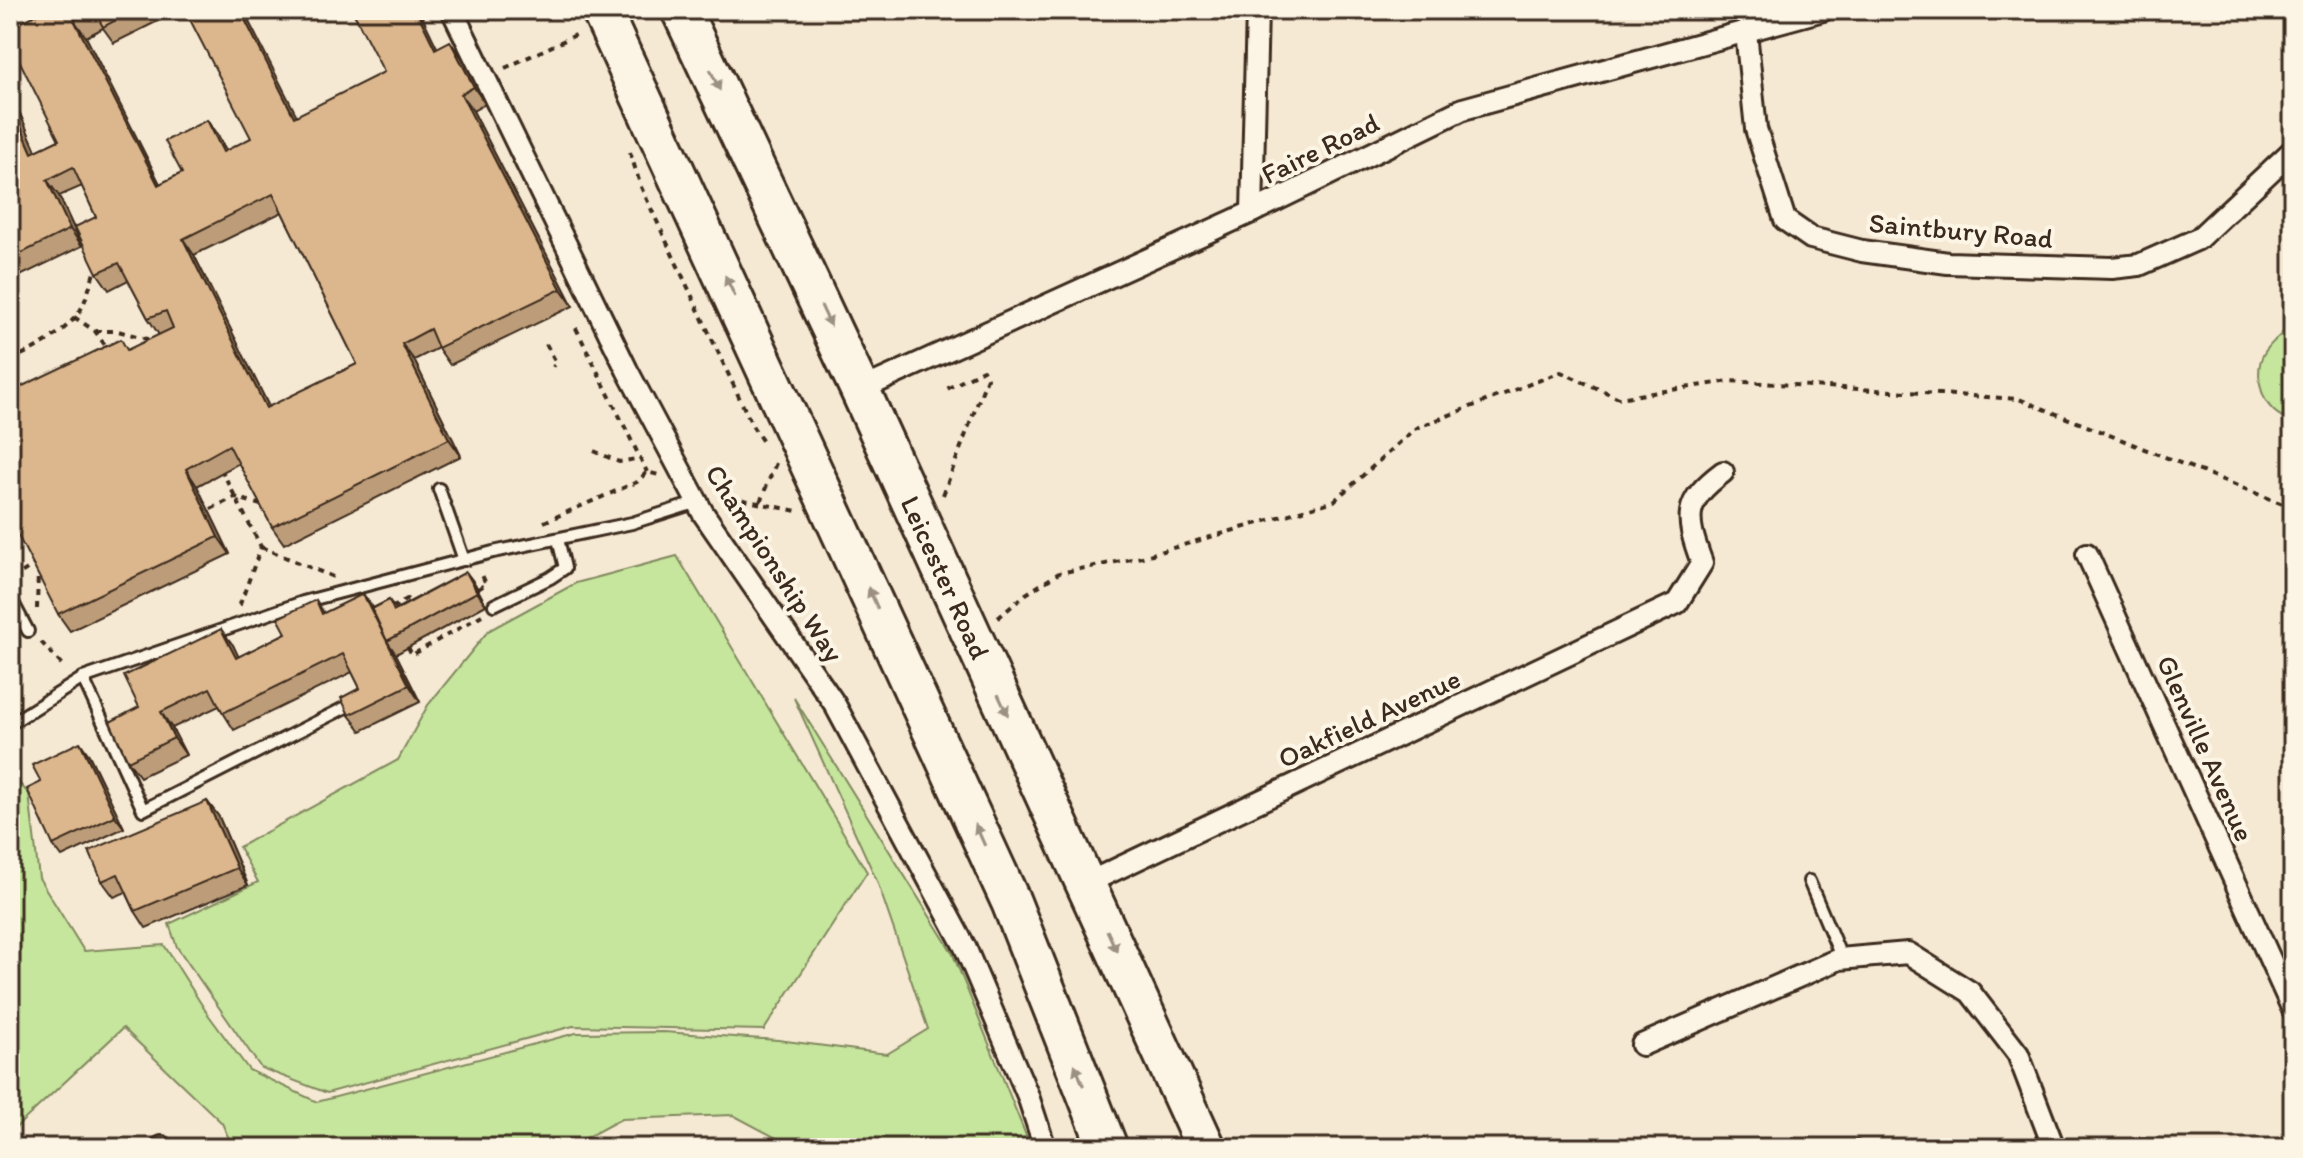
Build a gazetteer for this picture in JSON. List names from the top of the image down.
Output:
{
  "streets": {
    "highway": ["Leicester Road"],
    "street": [
      "Faire Road",
      "Saintbury Road",
      "Championship Way",
      "Oakfield Avenue",
      "Glenville Avenue"
    ]
  },
  "crossings": [
    ["Faire Road", "Saintbury Road"],
    ["Faire Road", "Leicester Road"],
    ["Leicester Road", "Oakfield Avenue"]
  ]
}
